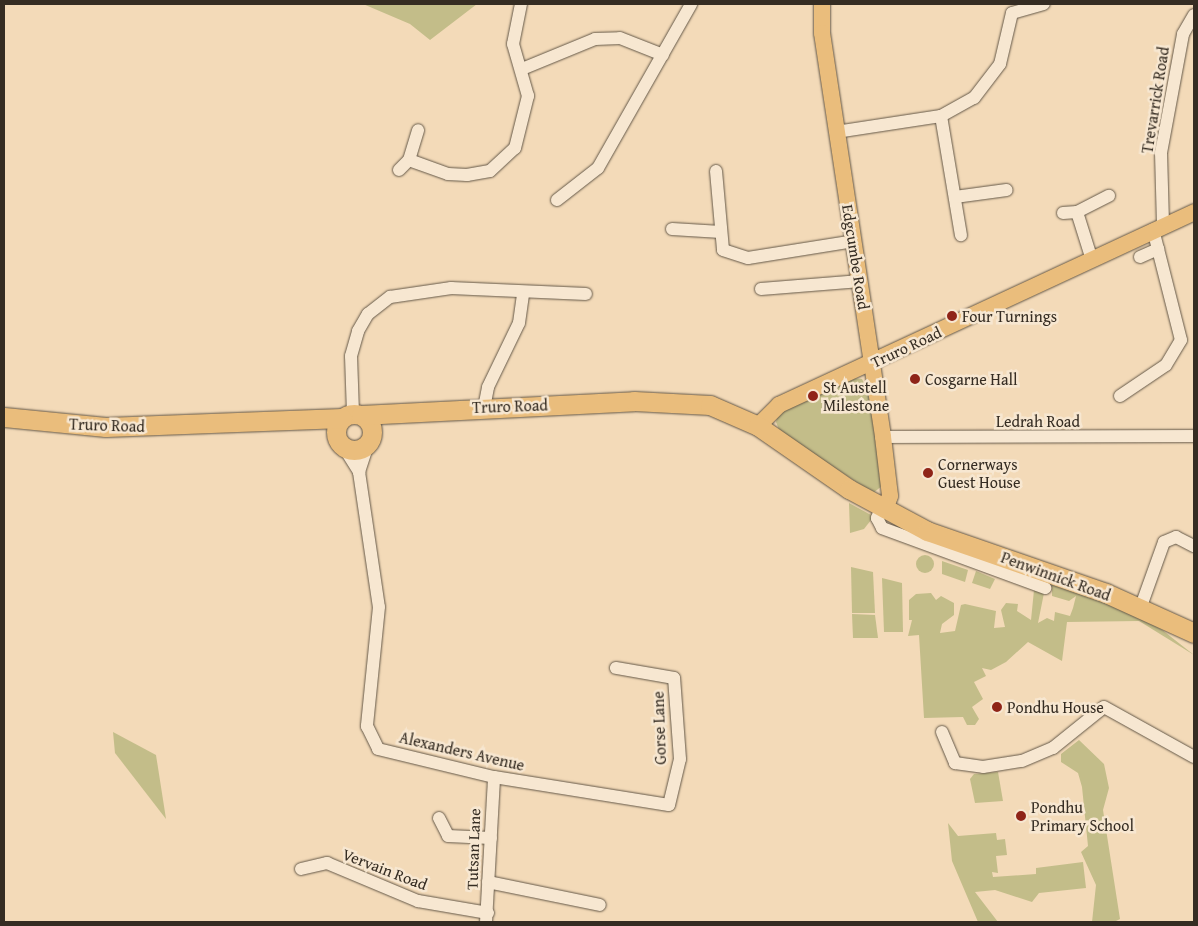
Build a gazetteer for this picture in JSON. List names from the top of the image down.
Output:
{
  "streets": {
    "highway": ["Truro Road", "Penwinnick Road"],
    "main road": ["Edgcumbe Road"],
    "street": [
      "Trevarrick Road",
      "Ledrah Road",
      "Gorse Lane",
      "Alexanders Avenue",
      "Tutsan Lane",
      "Vervain Road"
    ]
  },
  "crossings": [
    ["Trevarrick Road", "Truro Road"],
    ["Edgcumbe Road", "Truro Road"],
    ["Edgcumbe Road", "Ledrah Road"],
    ["Edgcumbe Road", "Penwinnick Road"],
    ["Truro Road", "Penwinnick Road"],
    ["Truro Road", "Alexanders Avenue"],
    ["Gorse Lane", "Alexanders Avenue"],
    ["Alexanders Avenue", "Tutsan Lane"],
    ["Tutsan Lane", "Vervain Road"]
  ],
  "places": [
    "Four Turnings",
    "Cosgarne Hall",
    "St Austell Milestone",
    "Cornerways Guest House",
    "Pondhu House",
    "Pondhu Primary School"
  ]
}
